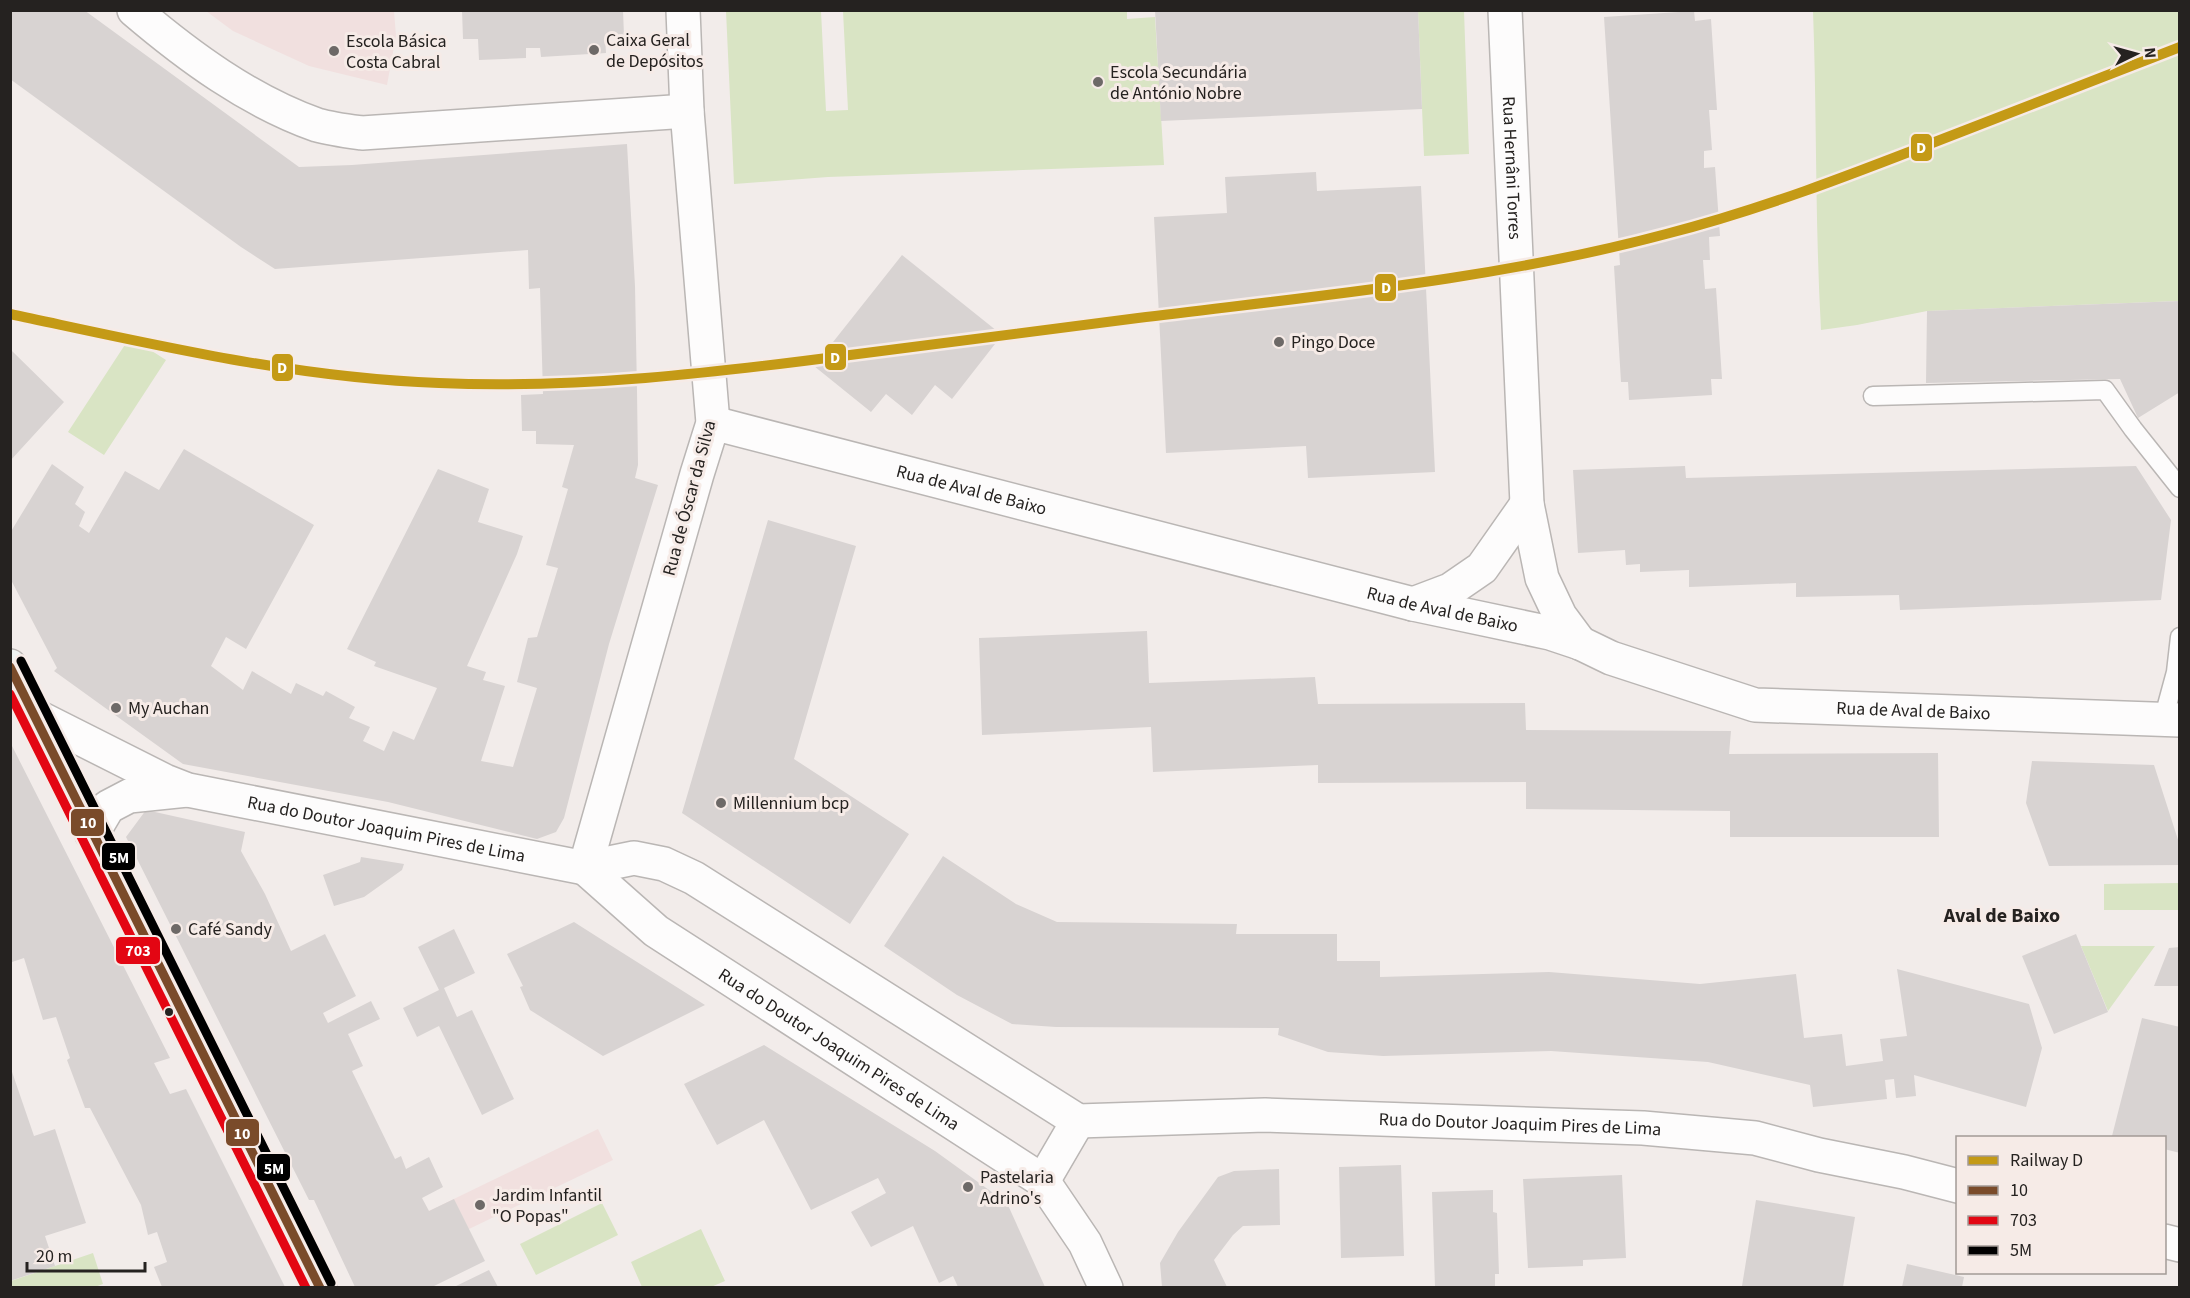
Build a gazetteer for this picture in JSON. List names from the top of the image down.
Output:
{
  "streets": {
    "street": [
      "Rua Hernâni Torres",
      "Rua de Aval de Baixo",
      "Rua de Óscar da Silva",
      "Rua do Doutor Joaquim Pires de Lima"
    ]
  },
  "crossings": [
    ["Rua Hernâni Torres", "Rua de Aval de Baixo"],
    ["Rua de Aval de Baixo", "Rua de Óscar da Silva"],
    ["Rua de Óscar da Silva", "Rua do Doutor Joaquim Pires de Lima"]
  ],
  "districts": ["Aval de Baixo"],
  "places": [
    "Caixa Geral de Depósitos",
    "Escola Básica Costa Cabral",
    "Escola Secundária de António Nobre",
    "Pingo Doce",
    "My Auchan",
    "Millennium bcp",
    "Café Sandy",
    "Pastelaria Adrino's",
    "Jardim Infantil \"O Popas\""
  ],
  "lines": [
    "rail line D",
    "transit line 5M",
    "transit line 10",
    "transit line 703"
  ],
  "legend": [
    "Railway D",
    "10",
    "703",
    "5M"
  ],
  "scale_bar": "20 m",
  "north": "right"
}
